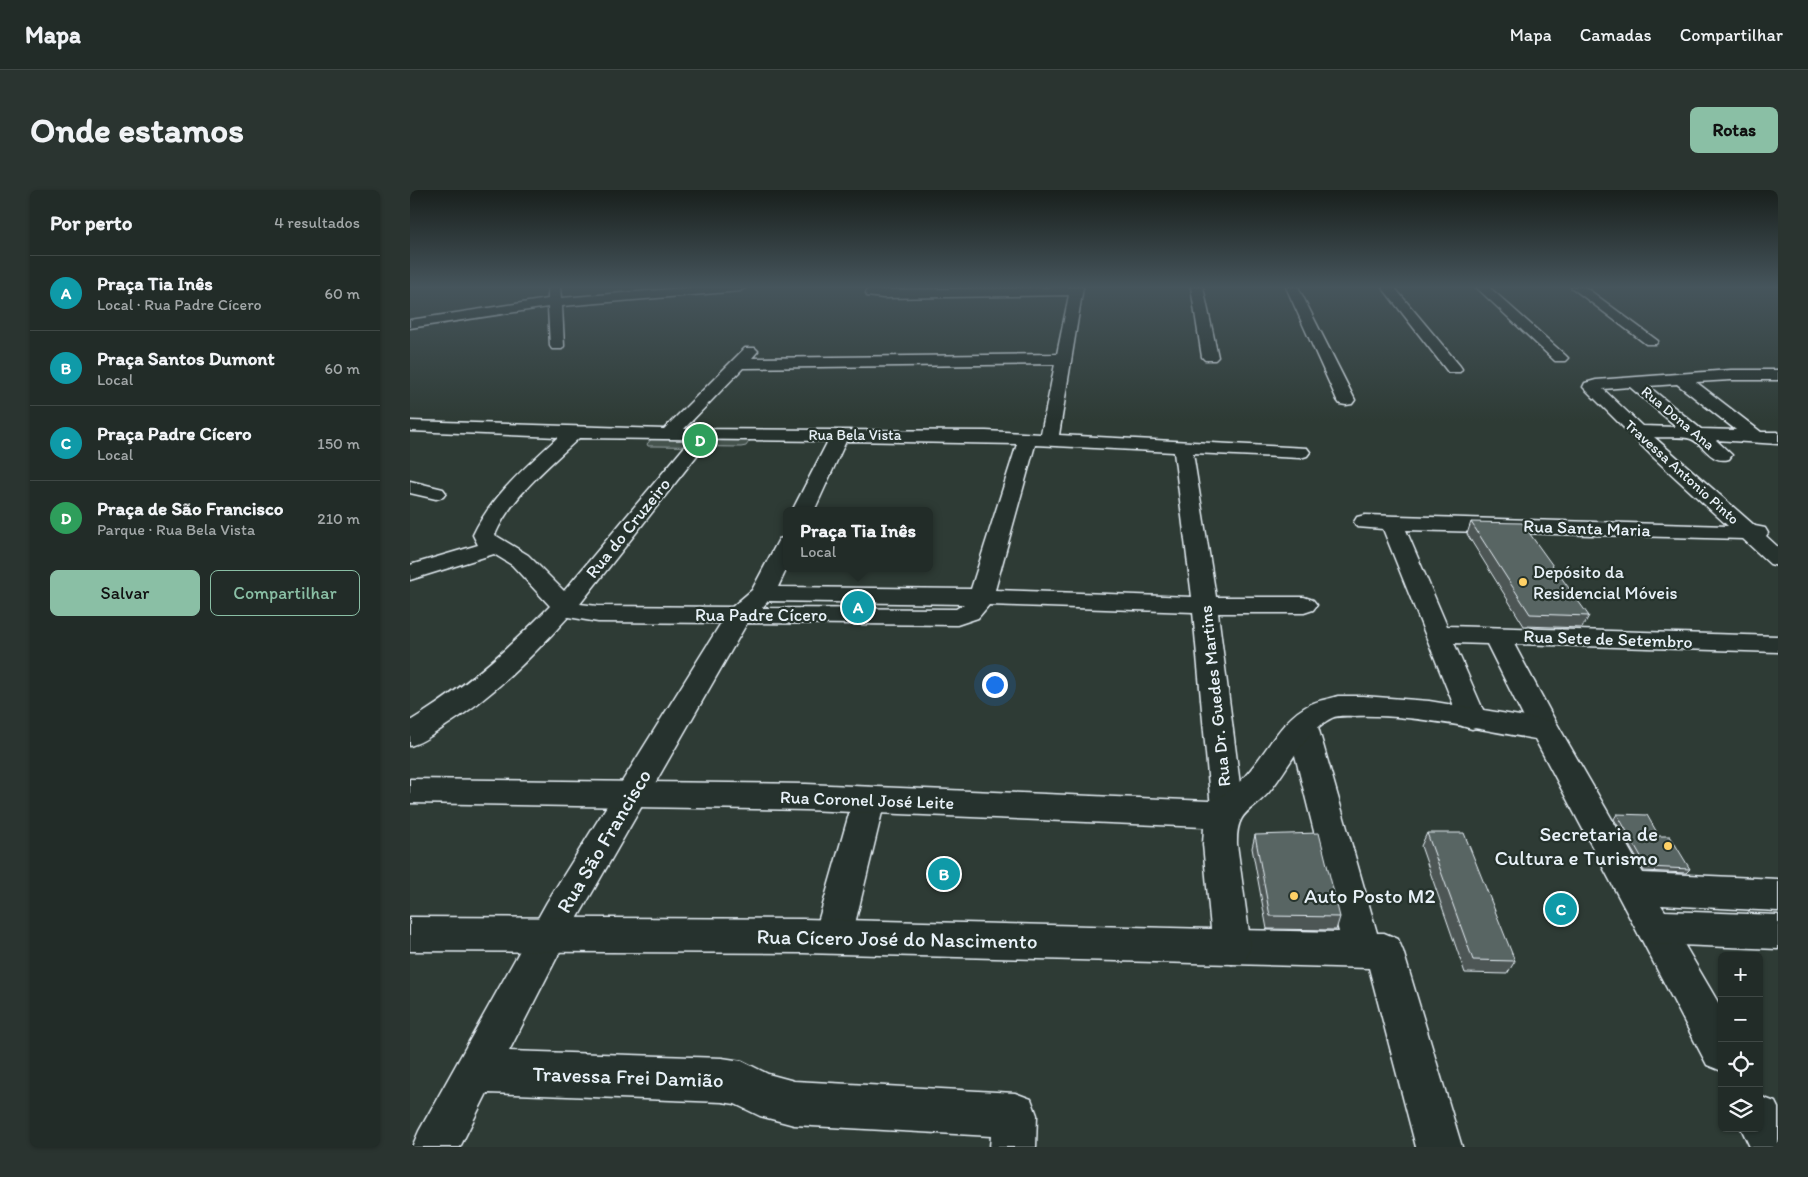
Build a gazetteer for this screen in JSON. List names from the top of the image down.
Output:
{
  "streets": {
    "street": [
      "Rua Dona Ana",
      "Rua Bela Vista",
      "Travessa Antonio Pinto",
      "Rua do Cruzeiro",
      "Rua Santa Maria",
      "Rua Padre Cícero",
      "Rua Sete de Setembro",
      "Rua Dr. Guedes Martins",
      "Rua Coronel José Leite",
      "Rua São Francisco",
      "Rua Cícero José do Nascimento",
      "Travessa Frei Damião"
    ]
  },
  "crossings": [
    ["Rua Dona Ana", "Travessa Antonio Pinto"],
    ["Rua Bela Vista", "Rua Dr. Guedes Martins"],
    ["Travessa Antonio Pinto", "Rua Santa Maria"],
    ["Rua do Cruzeiro", "Rua Padre Cícero"],
    ["Rua Padre Cícero", "Rua Dr. Guedes Martins"],
    ["Rua Padre Cícero", "Rua São Francisco"],
    ["Rua Dr. Guedes Martins", "Rua Coronel José Leite"],
    ["Rua Dr. Guedes Martins", "Rua Cícero José do Nascimento"],
    ["Rua Coronel José Leite", "Rua São Francisco"],
    ["Rua São Francisco", "Rua Cícero José do Nascimento"],
    ["Rua São Francisco", "Travessa Frei Damião"]
  ],
  "places": ["Depósito da Residencial Móveis", "Secretaria de Cultura e Turismo", "Auto Posto M2"],
  "page": {
    "header": "Mapa",
    "nav": ["Mapa", "Camadas", "Compartilhar"],
    "buttons": [
      "Rotas",
      ["Salvar", "Compartilhar"]
    ],
    "title": "Onde estamos",
    "heading": ["Por perto", "4 resultados"],
    "list": [
      {
        "mark": "A",
        "name": "Praça Tia Inês",
        "note": "Local · Rua Padre Cícero",
        "value": "60 m"
      },
      {
        "mark": "B",
        "name": "Praça Santos Dumont",
        "note": "Local",
        "value": "60 m"
      },
      {
        "mark": "C",
        "name": "Praça Padre Cícero",
        "note": "Local",
        "value": "150 m"
      },
      {
        "mark": "D",
        "name": "Praça de São Francisco",
        "note": "Parque · Rua Bela Vista",
        "value": "210 m"
      }
    ],
    "pins": [
      "D",
      "A",
      "B",
      "C"
    ],
    "popup": ["Praça Tia Inês", "Local"],
    "map_buttons": ["+", "−"]
  }
}
